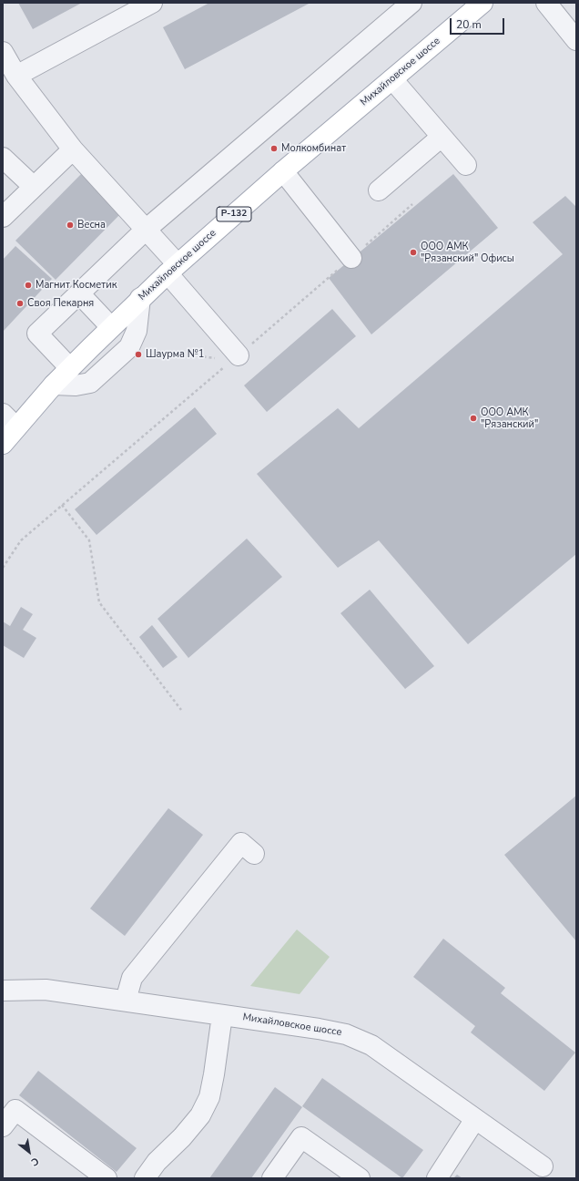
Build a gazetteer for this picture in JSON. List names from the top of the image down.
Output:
{
  "streets": {
    "main road": ["Михайловское шоссе", "Р-132"]
  },
  "places": [
    "Молкомбинат",
    "Весна",
    "ООО АМК \"Рязанский\" Офисы",
    "Магнит Косметик",
    "Своя Пекарня",
    "Шаурма №1",
    "ООО АМК \"Рязанский\""
  ],
  "scale_bar": "20 m",
  "north": "bottom right"
}
